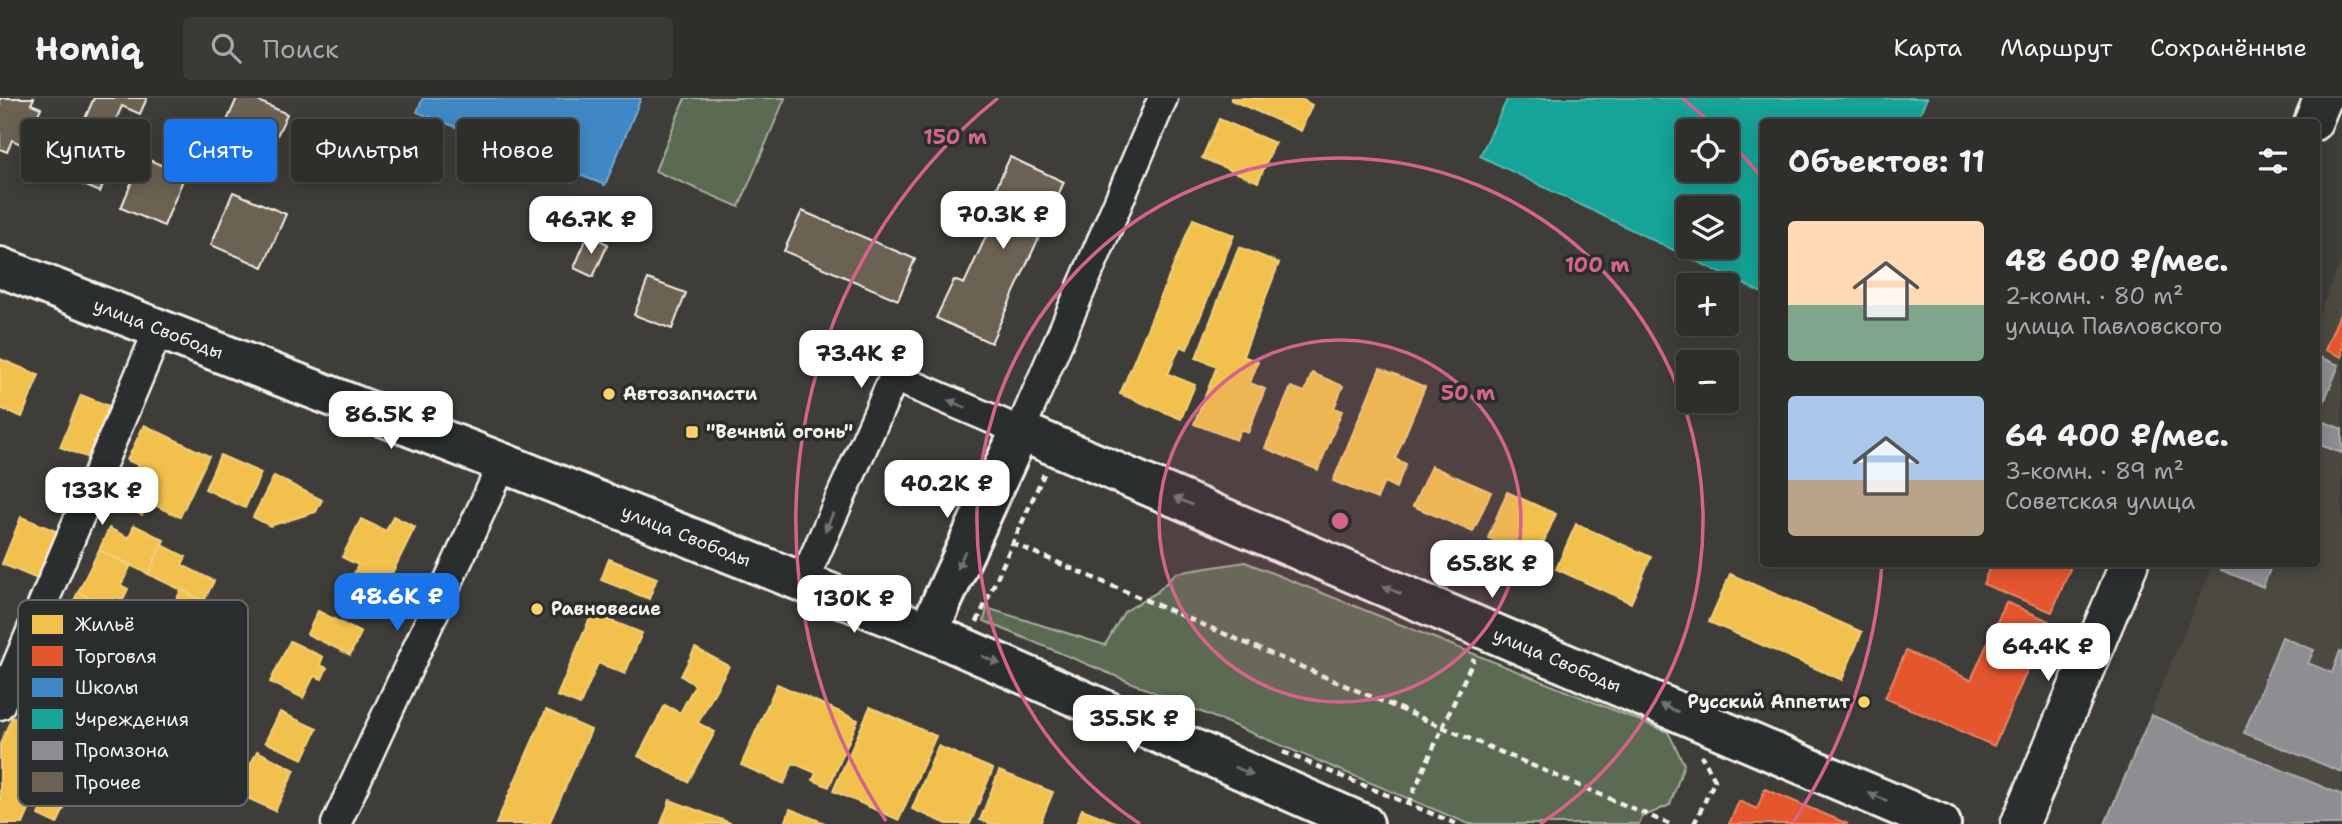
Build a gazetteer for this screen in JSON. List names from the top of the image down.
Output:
{
  "streets": {
    "main road": ["улица Свободы"]
  },
  "places": {
    "other": ["Автозапчасти", "Равновесие", "Русский Аппетит"],
    "transit": ["\"Вечный огонь\""]
  },
  "legend": [
    "Жильё",
    "Торговля",
    "Школы",
    "Учреждения",
    "Промзона",
    "Прочее"
  ],
  "page": {
    "header": "Homiq",
    "search": "Поиск",
    "nav": ["Карта", "Маршрут", "Сохранённые"],
    "map_buttons": ["+", "−"],
    "chip": [
      "Купить",
      "Снять",
      "Фильтры",
      "Новое"
    ],
    "heading": "Объектов: 11",
    "price": [
      "70.3K ₽",
      "46.7K ₽",
      "73.4K ₽",
      "86.5K ₽",
      "40.2K ₽",
      "133K ₽",
      "65.8K ₽",
      "48.6K ₽",
      "130K ₽",
      "64.4K ₽",
      "35.5K ₽"
    ],
    "list": [
      {
        "name": "48 600 ₽/мес.",
        "note": "2-комн. · 80 m² · улица Павловского"
      },
      {
        "name": "64 400 ₽/мес.",
        "note": "3-комн. · 89 m² · Советская улица"
      }
    ]
  },
  "rings": ["150 m", "100 m", "50 m"]
}
